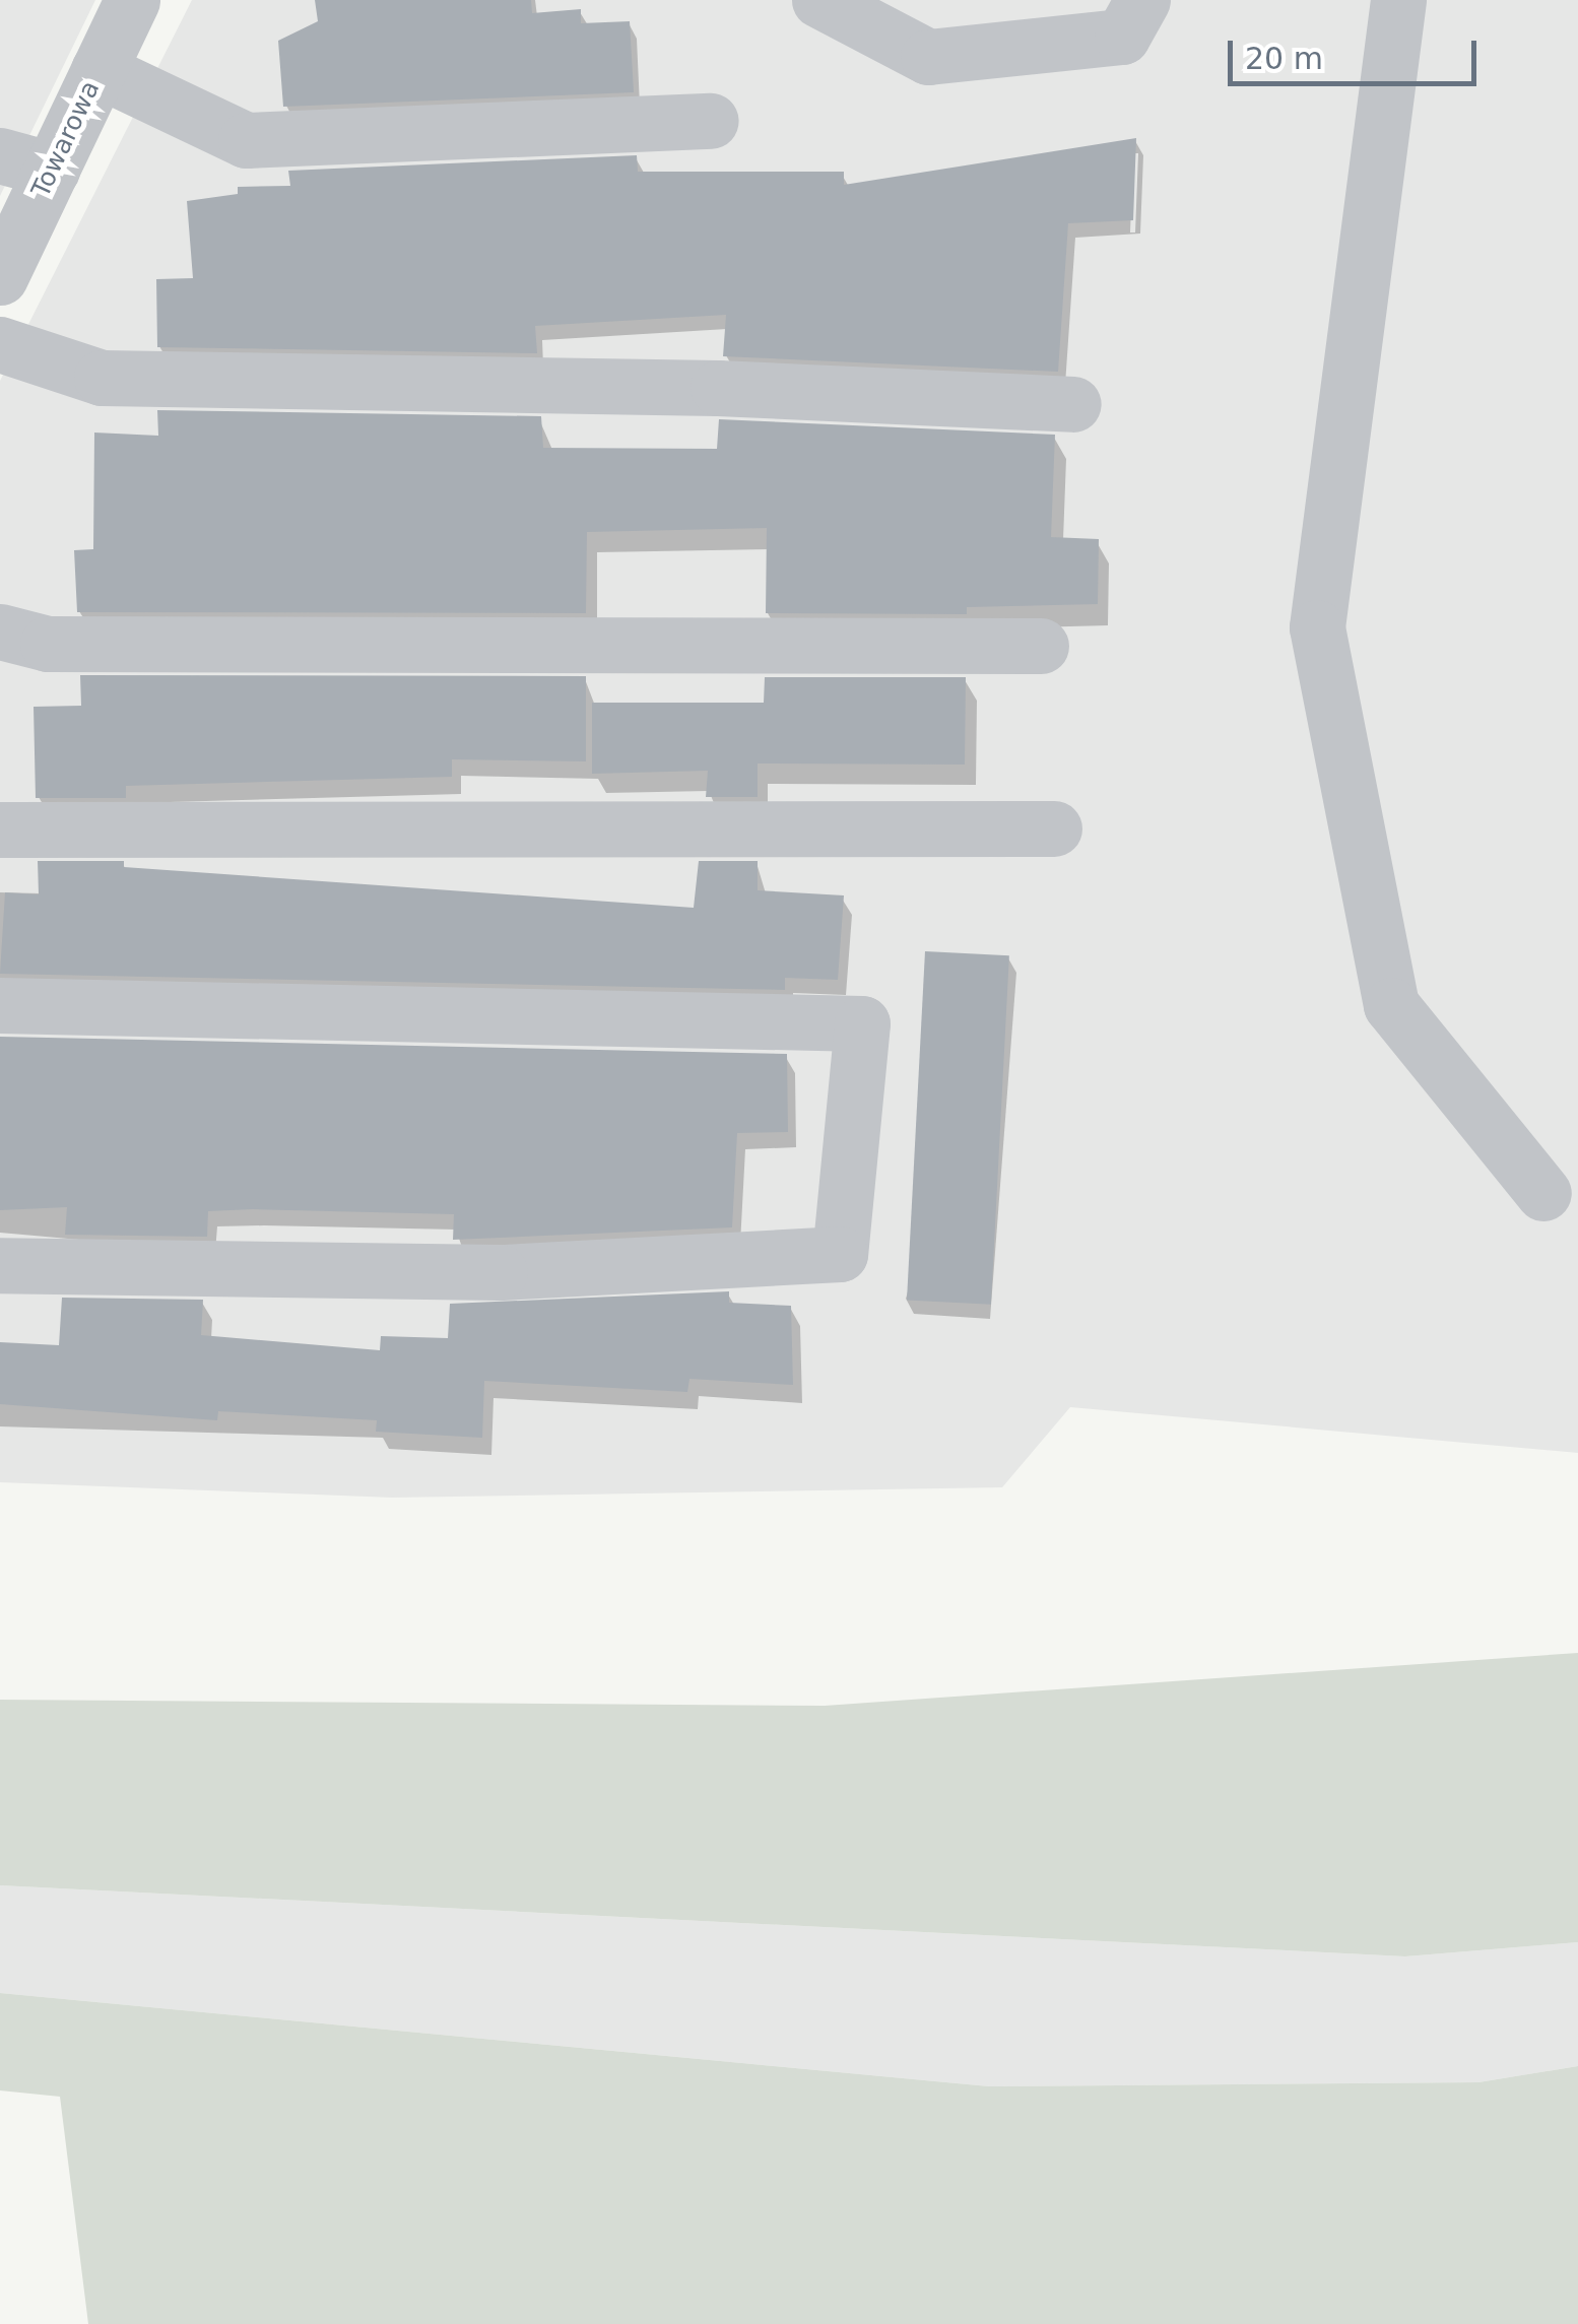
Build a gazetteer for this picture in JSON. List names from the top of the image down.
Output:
{
  "streets": {
    "street": ["Towarowa"]
  },
  "scale_bar": "20 m"
}
